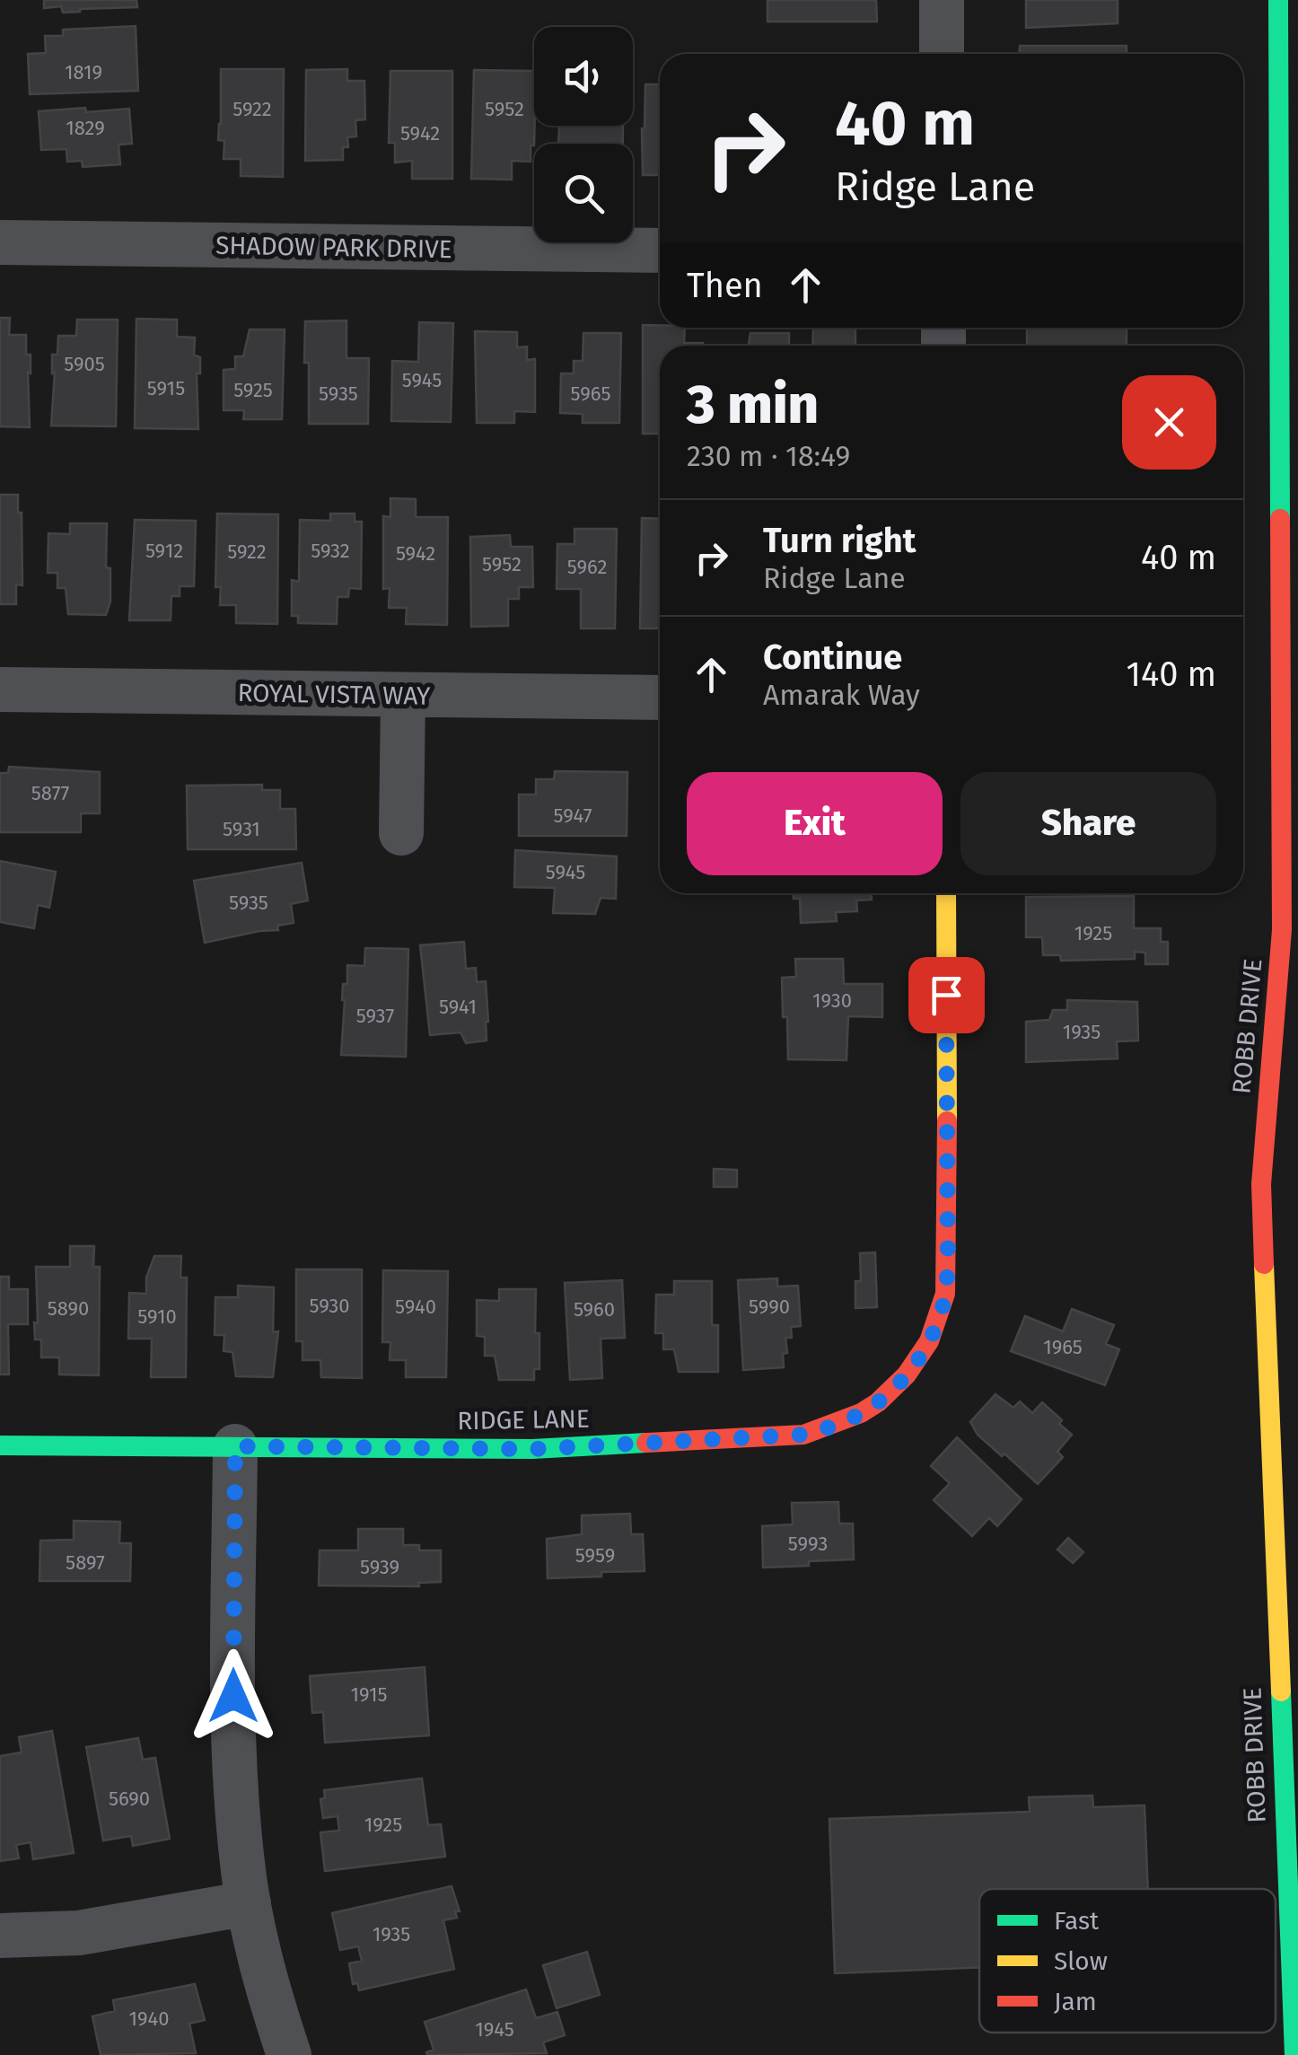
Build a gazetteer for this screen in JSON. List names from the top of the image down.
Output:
{
  "streets": {
    "main road": ["ROBB DRIVE", "RIDGE LANE"],
    "street": ["SHADOW PARK DRIVE", "ROYAL VISTA WAY"]
  },
  "house_numbers": [
    "1819",
    "5922",
    "5952",
    "1829",
    "5942",
    "5905",
    "5945",
    "5915",
    "5925",
    "5935",
    "5965",
    "5912",
    "5932",
    "5922",
    "5942",
    "5952",
    "5962",
    "5877",
    "5947",
    "5931",
    "5945",
    "5935",
    "1925",
    "1930",
    "5941",
    "5937",
    "1935",
    "5930",
    "5940",
    "5990",
    "5890",
    "5960",
    "5910",
    "1965",
    "5993",
    "5959",
    "5897",
    "5939",
    "1915",
    "5690",
    "1925",
    "1935",
    "1940",
    "1945"
  ],
  "legend": ["Fast", "Slow", "Jam"],
  "page": {
    "turn": ["40 m", "Ridge Lane"],
    "then": "Then",
    "heading": ["3 min", "230 m · 18:49"],
    "list": [
      {
        "name": "Turn right",
        "note": "Ridge Lane",
        "value": "40 m"
      },
      {
        "name": "Continue",
        "note": "Amarak Way",
        "value": "140 m"
      }
    ],
    "buttons": ["Exit", "Share"]
  }
}
